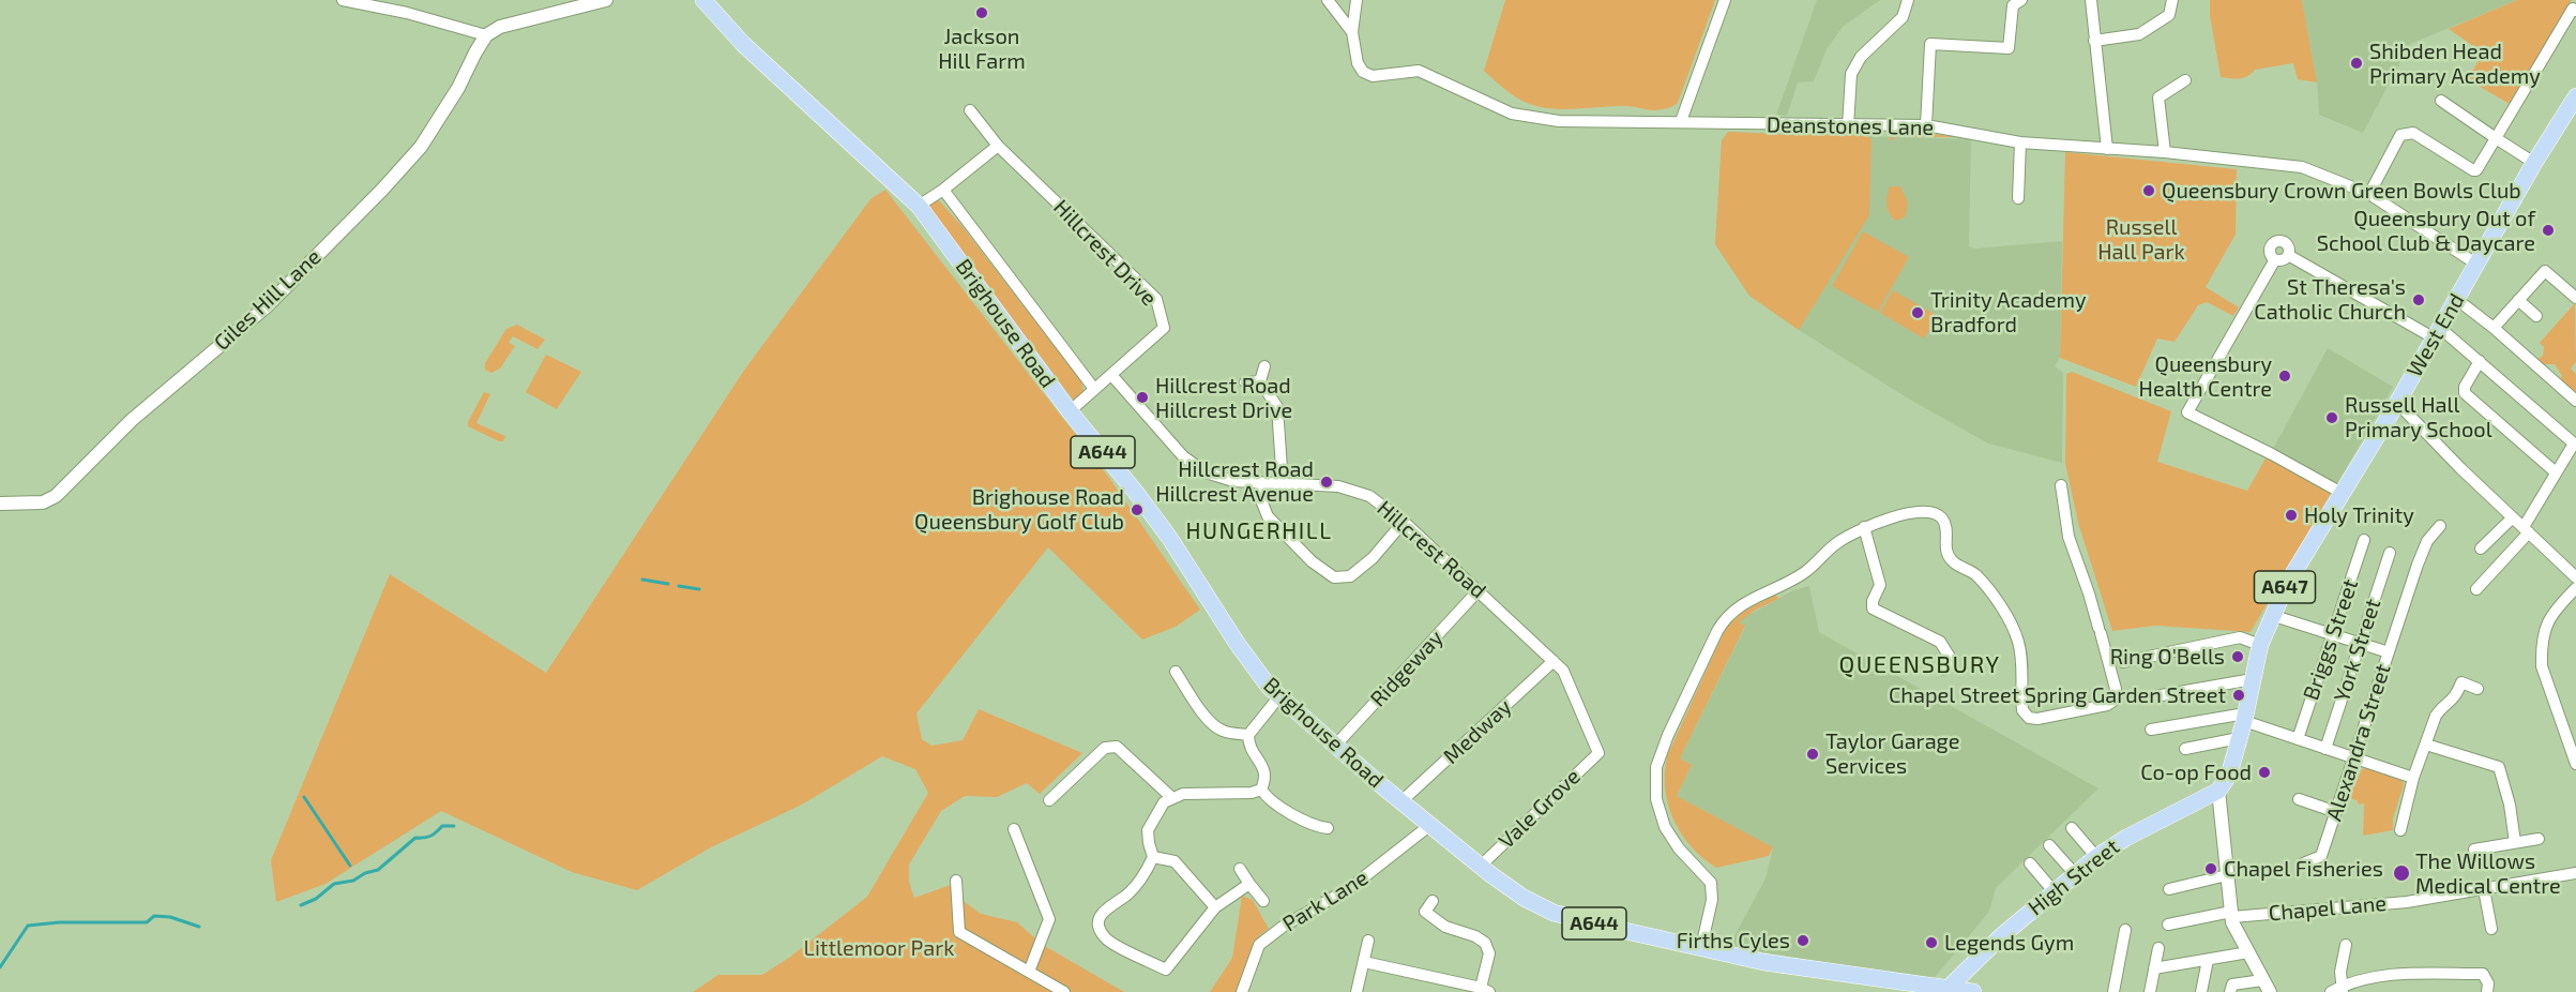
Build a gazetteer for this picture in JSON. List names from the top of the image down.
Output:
{
  "streets": {
    "main road": [
      "Brighouse Road",
      "West End",
      "A644",
      "A647",
      "High Street"
    ],
    "street": [
      "Deanstones Lane",
      "Hillcrest Drive",
      "Giles Hill Lane",
      "Hillcrest Road",
      "Briggs Street",
      "York Street",
      "Ridgeway",
      "Medway",
      "Alexandra Street",
      "Vale Grove",
      "Park Lane",
      "Chapel Lane"
    ]
  },
  "crossings": [
    ["Deanstones Lane", "West End"],
    ["Hillcrest Drive", "Brighouse Road"],
    ["Hillcrest Drive", "Hillcrest Road"],
    ["Brighouse Road", "A644"],
    ["Brighouse Road", "Ridgeway"],
    ["Brighouse Road", "Medway"],
    ["Brighouse Road", "Vale Grove"],
    ["Brighouse Road", "High Street"],
    ["Brighouse Road", "Park Lane"],
    ["West End", "High Street"],
    ["A644", "High Street"],
    ["Hillcrest Road", "Ridgeway"],
    ["Hillcrest Road", "Medway"],
    ["Hillcrest Road", "Vale Grove"]
  ],
  "districts": ["HUNGERHILL", "QUEENSBURY"],
  "parks": ["Russell Hall Park", "Littlemoor Park"],
  "places": [
    "Jackson Hill Farm",
    "Shibden Head Primary Academy",
    "Queensbury Crown Green Bowls Club",
    "Queensbury Out of School Club & Daycare",
    "St Theresa's Catholic Church",
    "Trinity Academy Bradford",
    "Queensbury Health Centre",
    "Hillcrest Road Hillcrest Drive",
    "Russell Hall Primary School",
    "Hillcrest Road Hillcrest Avenue",
    "Brighouse Road Queensbury Golf Club",
    "Holy Trinity",
    "Ring O'Bells",
    "Chapel Street Spring Garden Street",
    "Taylor Garage Services",
    "Co-op Food",
    "Chapel Fisheries",
    "The Willows Medical Centre",
    "Firths Cyles",
    "Legends Gym"
  ]
}
